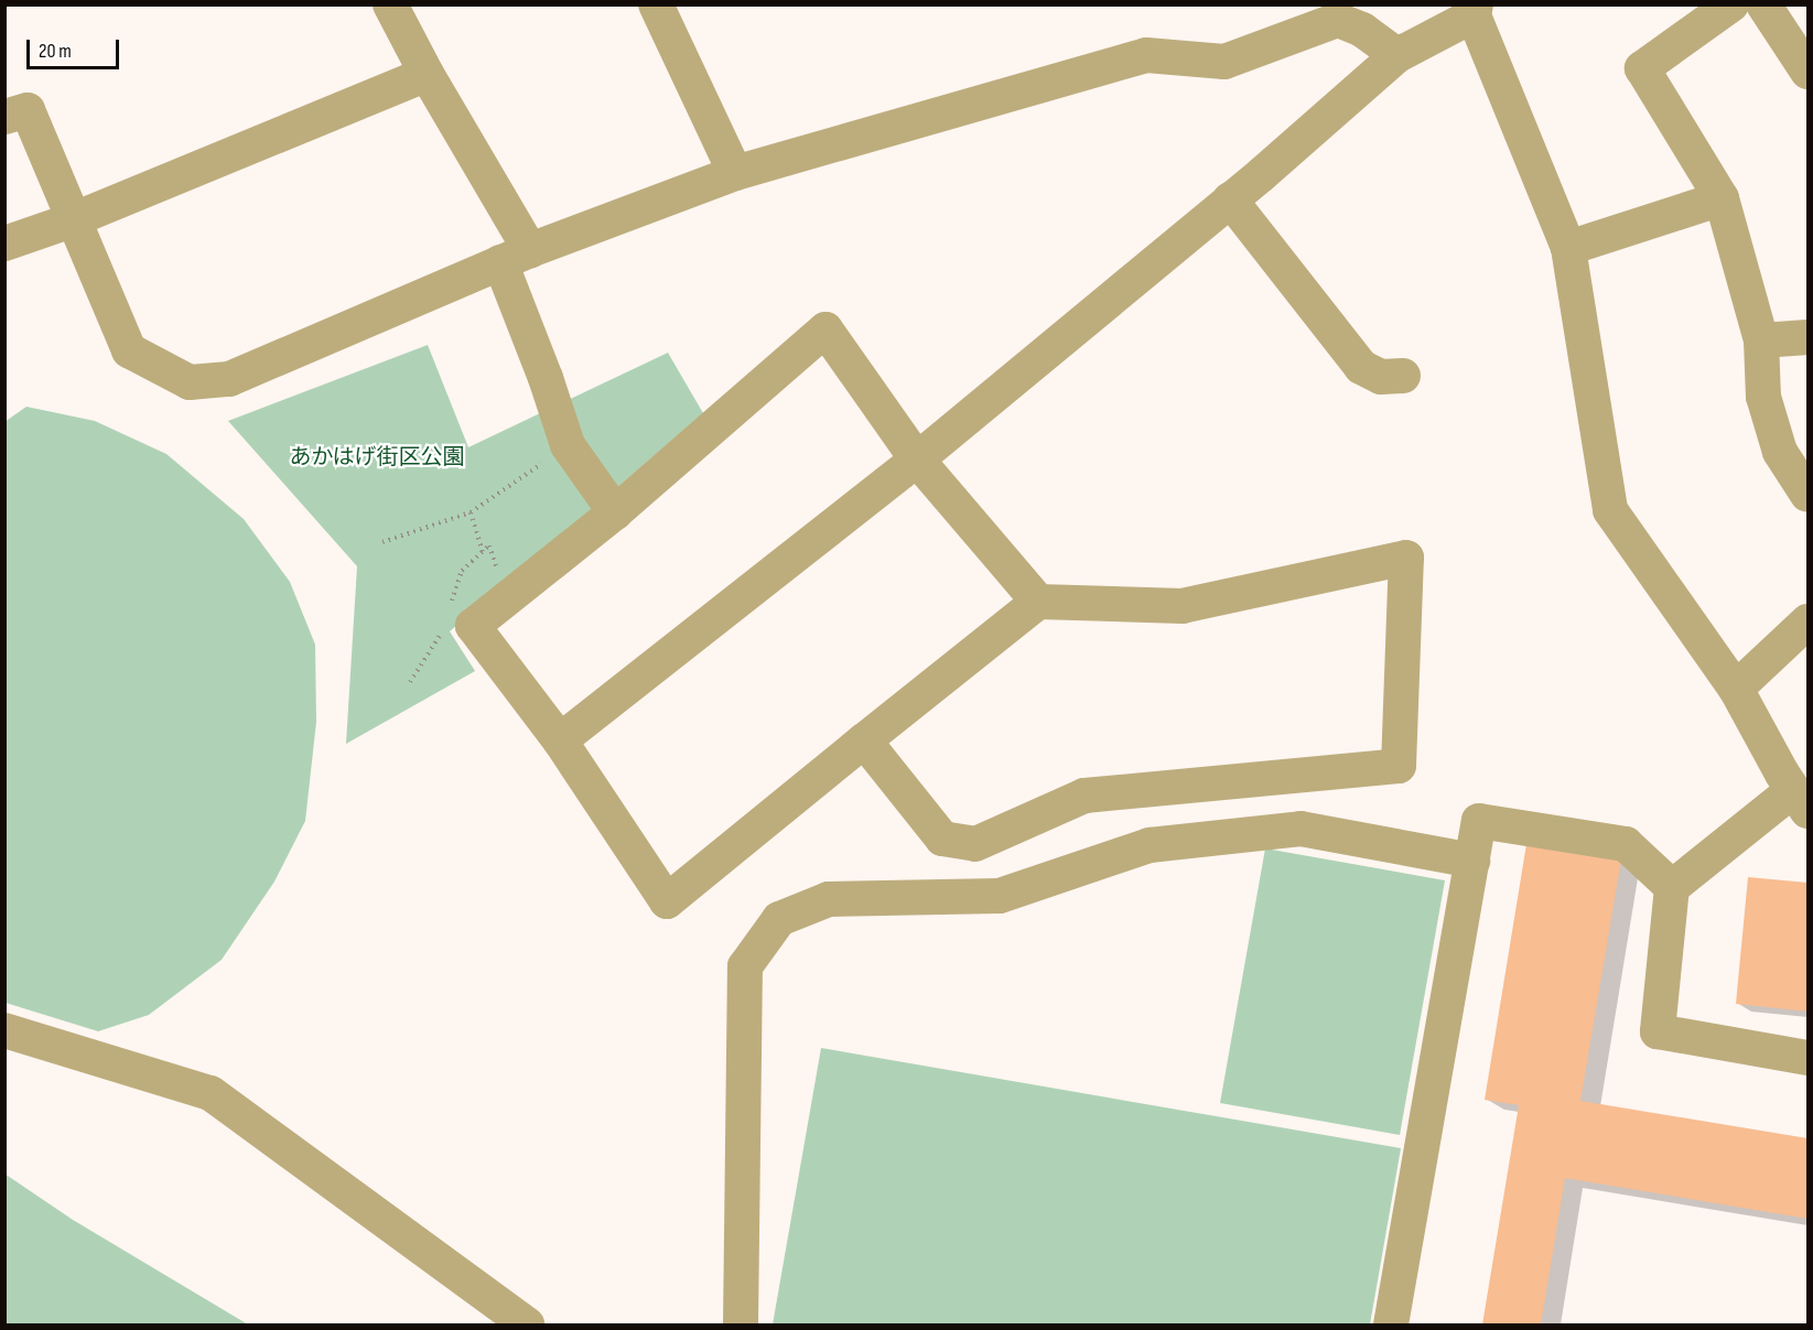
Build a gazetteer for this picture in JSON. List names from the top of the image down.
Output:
{
  "parks": ["あかはげ街区公園"],
  "scale_bar": "20 m"
}
